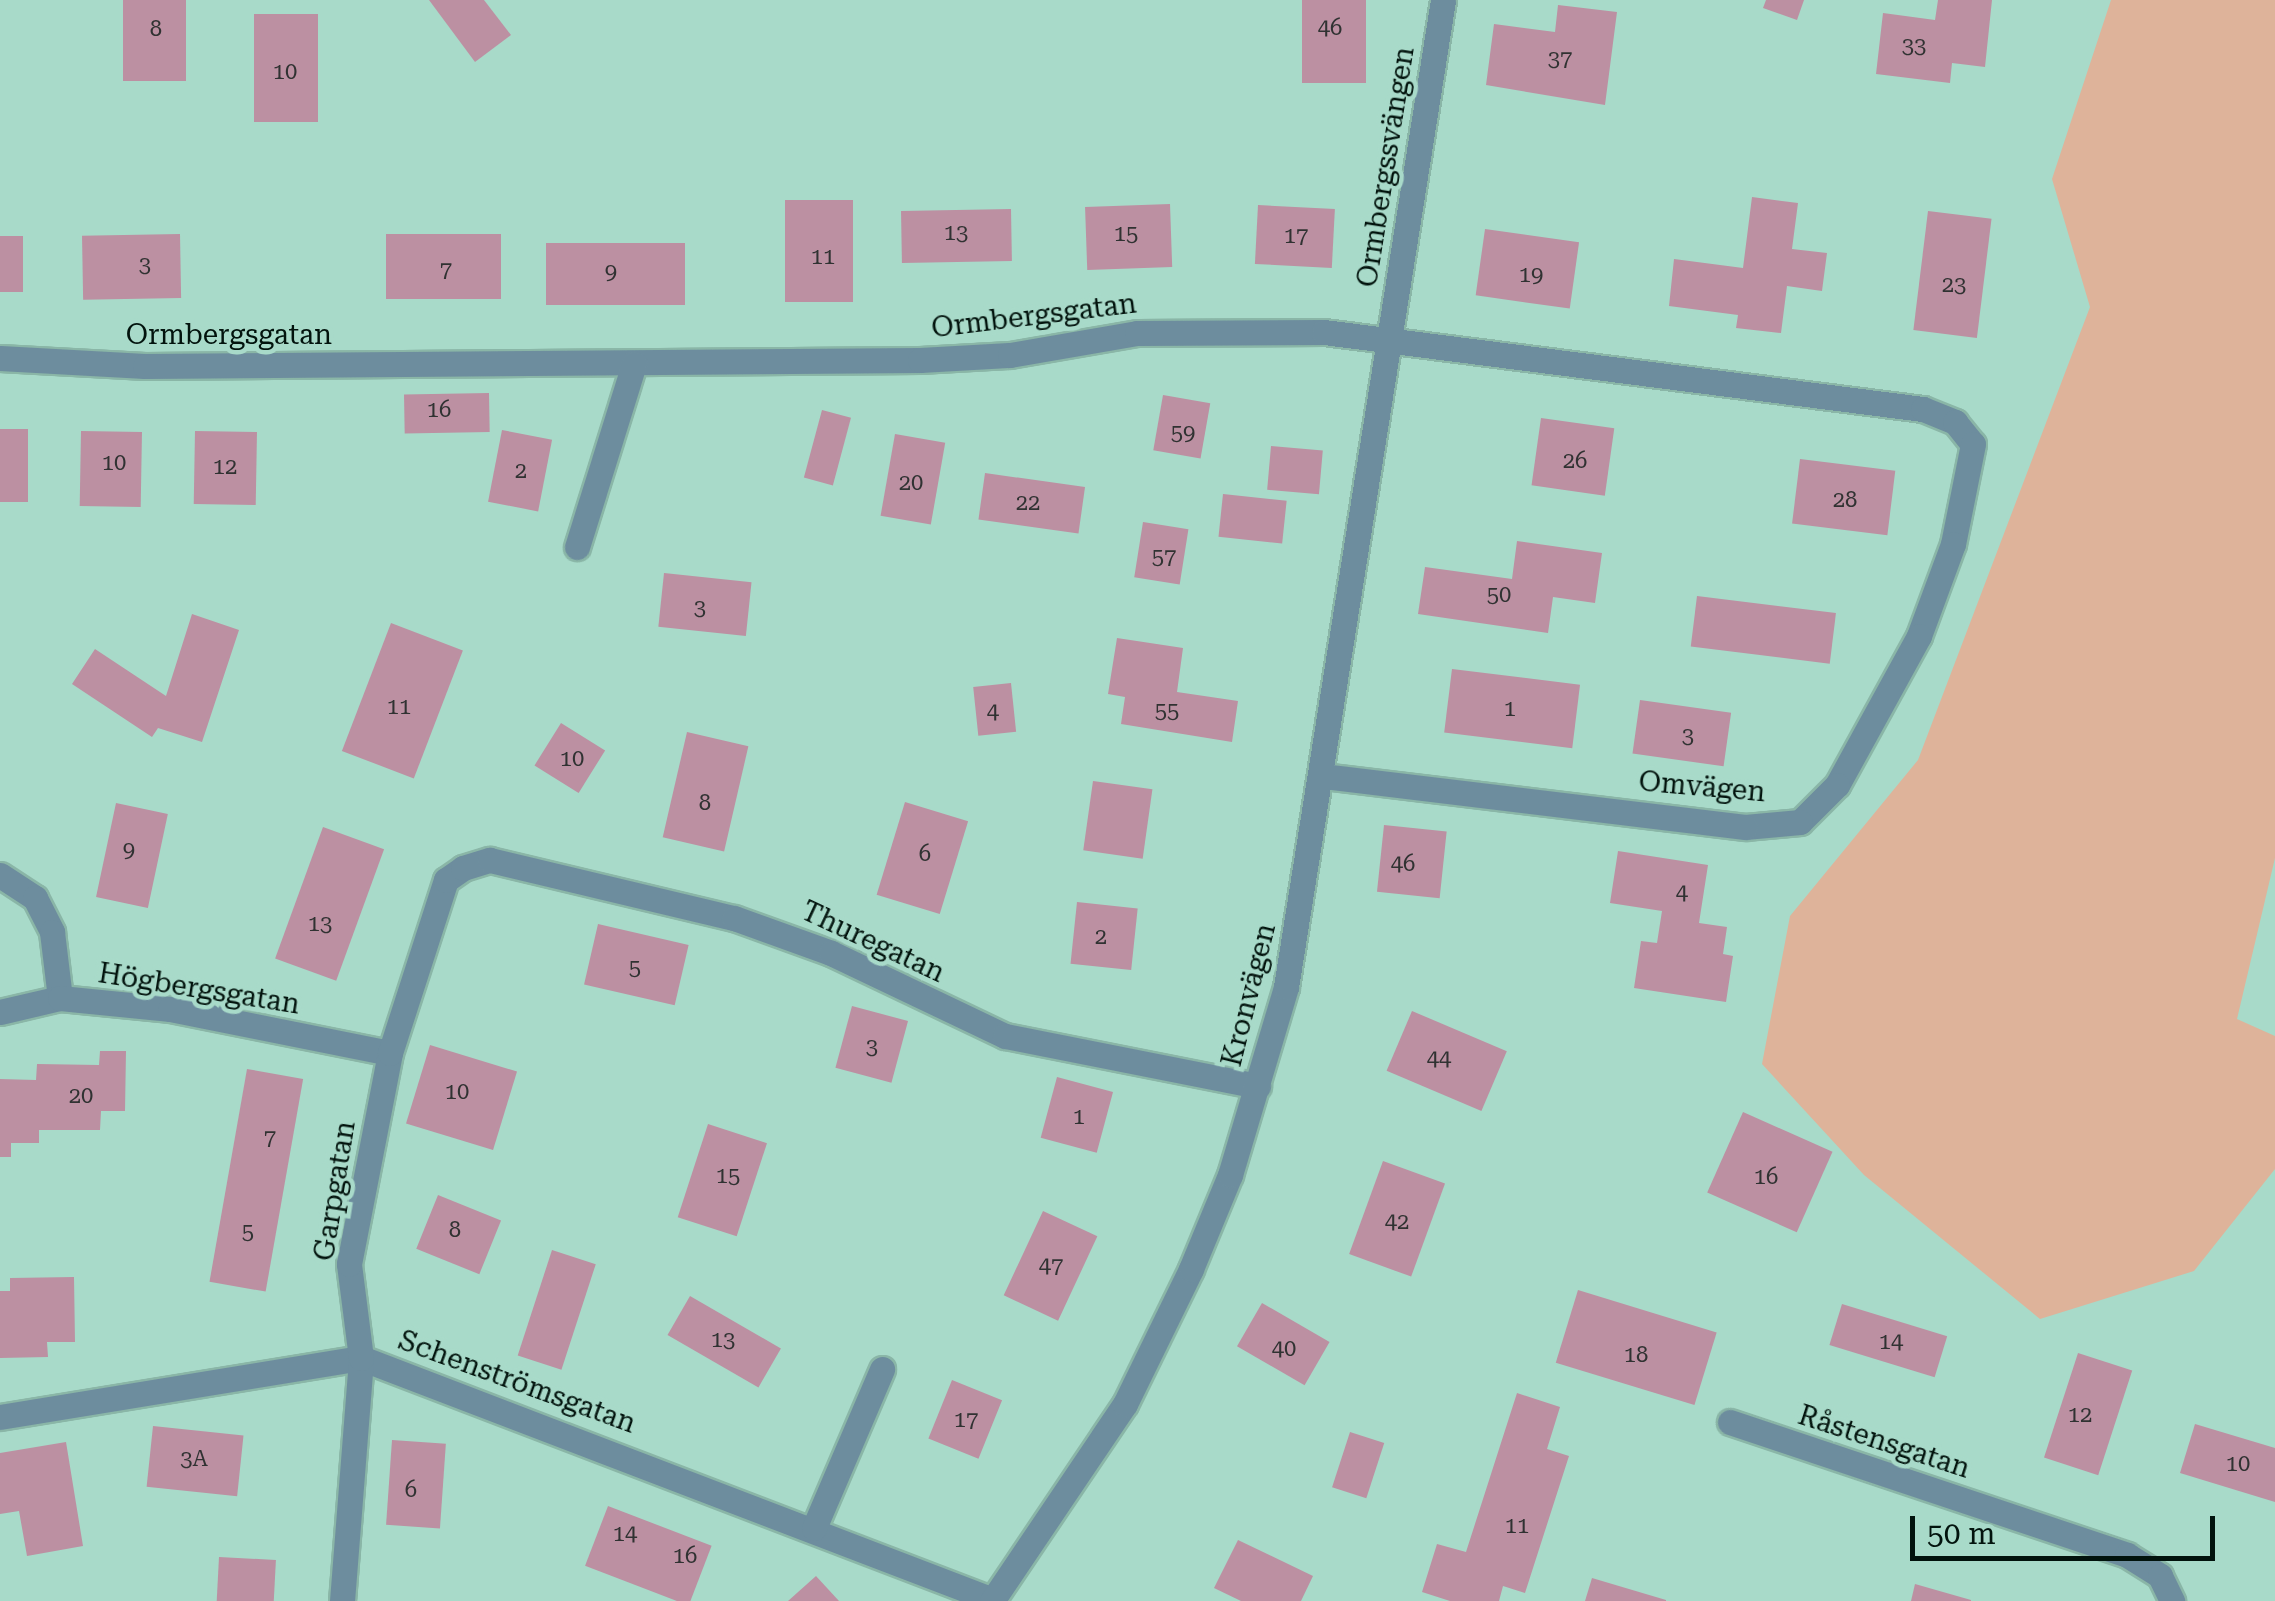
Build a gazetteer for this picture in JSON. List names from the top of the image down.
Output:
{
  "streets": {
    "street": [
      "Ormbergssvängen",
      "Ormbergsgatan",
      "Omvägen",
      "Thuregatan",
      "Högbergsgatan",
      "Kronvägen",
      "Garpgatan",
      "Schenströmsgatan",
      "Råstensgatan"
    ]
  },
  "crossings": [
    ["Ormbergssvängen", "Ormbergsgatan"],
    ["Ormbergssvängen", "Kronvägen"],
    ["Ormbergsgatan", "Omvägen"],
    ["Ormbergsgatan", "Kronvägen"],
    ["Omvägen", "Kronvägen"],
    ["Thuregatan", "Kronvägen"],
    ["Thuregatan", "Garpgatan"],
    ["Högbergsgatan", "Garpgatan"],
    ["Kronvägen", "Schenströmsgatan"],
    ["Garpgatan", "Schenströmsgatan"]
  ],
  "house_numbers": [
    "46",
    "8",
    "33",
    "37",
    "10",
    "13",
    "15",
    "17",
    "11",
    "3",
    "7",
    "9",
    "19",
    "23",
    "16",
    "59",
    "26",
    "10",
    "12",
    "2",
    "20",
    "28",
    "22",
    "57",
    "50",
    "3",
    "11",
    "1",
    "55",
    "4",
    "3",
    "10",
    "8",
    "9",
    "6",
    "46",
    "4",
    "13",
    "2",
    "5",
    "3",
    "44",
    "10",
    "20",
    "1",
    "7",
    "15",
    "16",
    "42",
    "8",
    "5",
    "47",
    "13",
    "14",
    "40",
    "18",
    "12",
    "17",
    "3A",
    "10",
    "6",
    "11",
    "14",
    "16"
  ],
  "scale_bar": "50 m"
}
